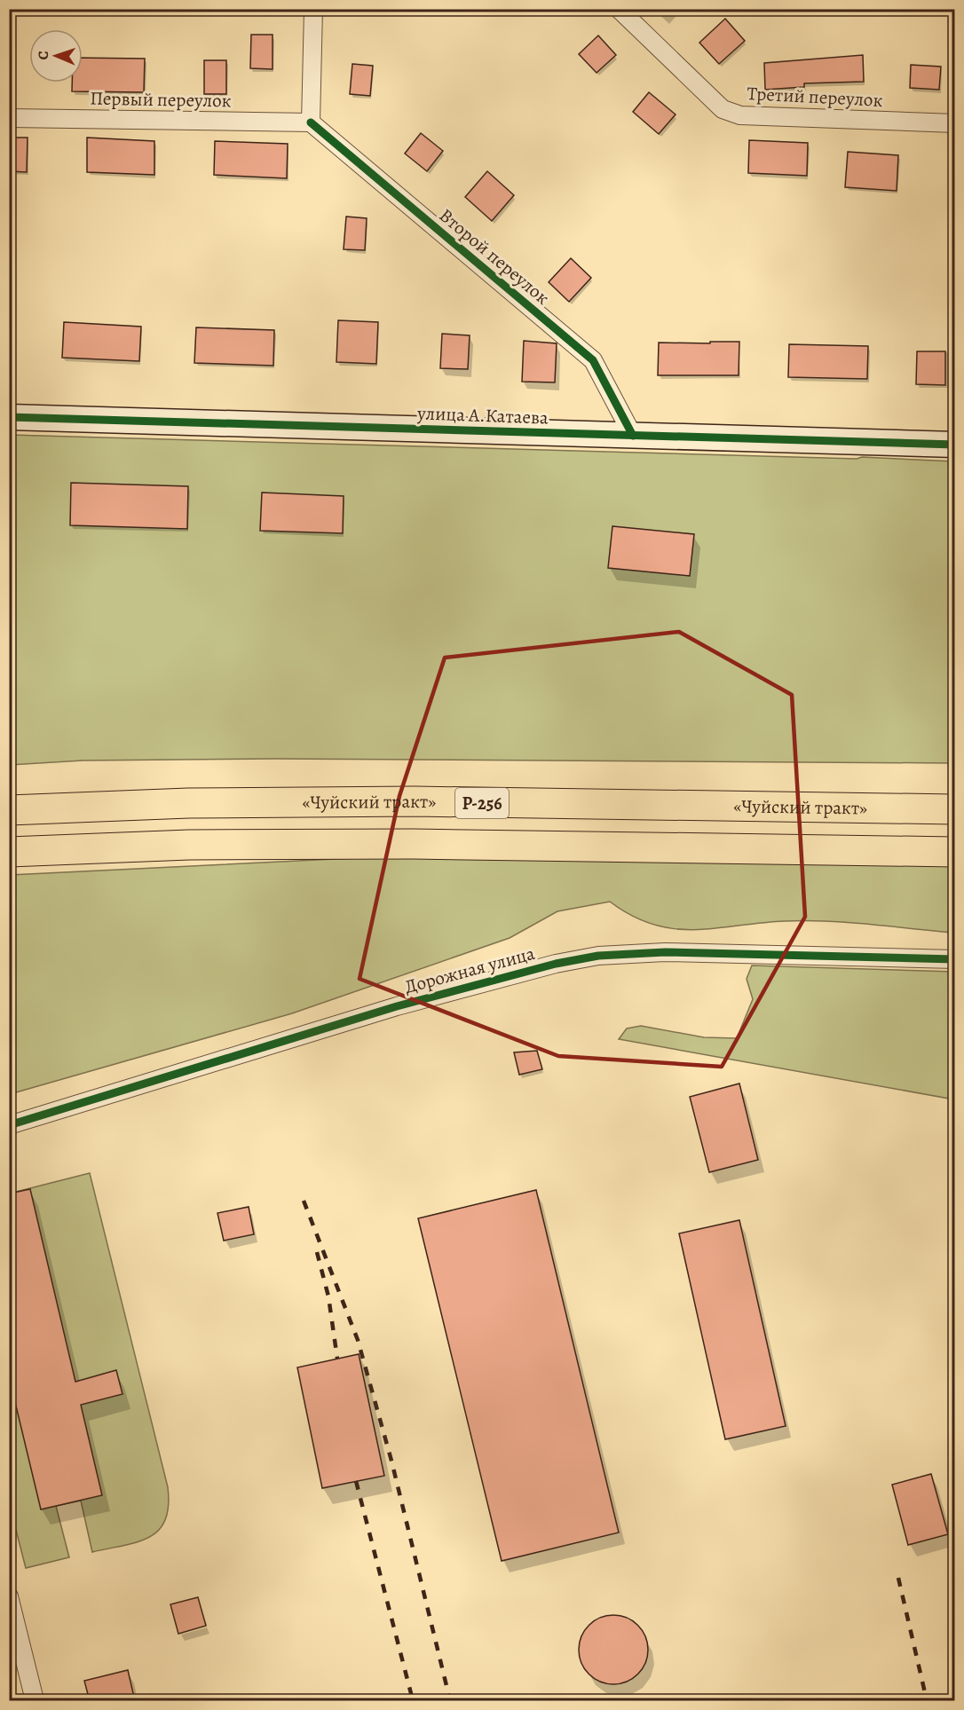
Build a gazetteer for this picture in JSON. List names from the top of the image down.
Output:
{
  "streets": {
    "highway": ["«Чуйский тракт»", "Р-256"],
    "street": [
      "Третий переулок",
      "Первый переулок",
      "Второй переулок",
      "улица А.Катаева",
      "Дорожная улица"
    ]
  },
  "crossings": [
    ["Первый переулок", "Второй переулок"],
    ["Второй переулок", "улица А.Катаева"]
  ],
  "north": "left"
}
